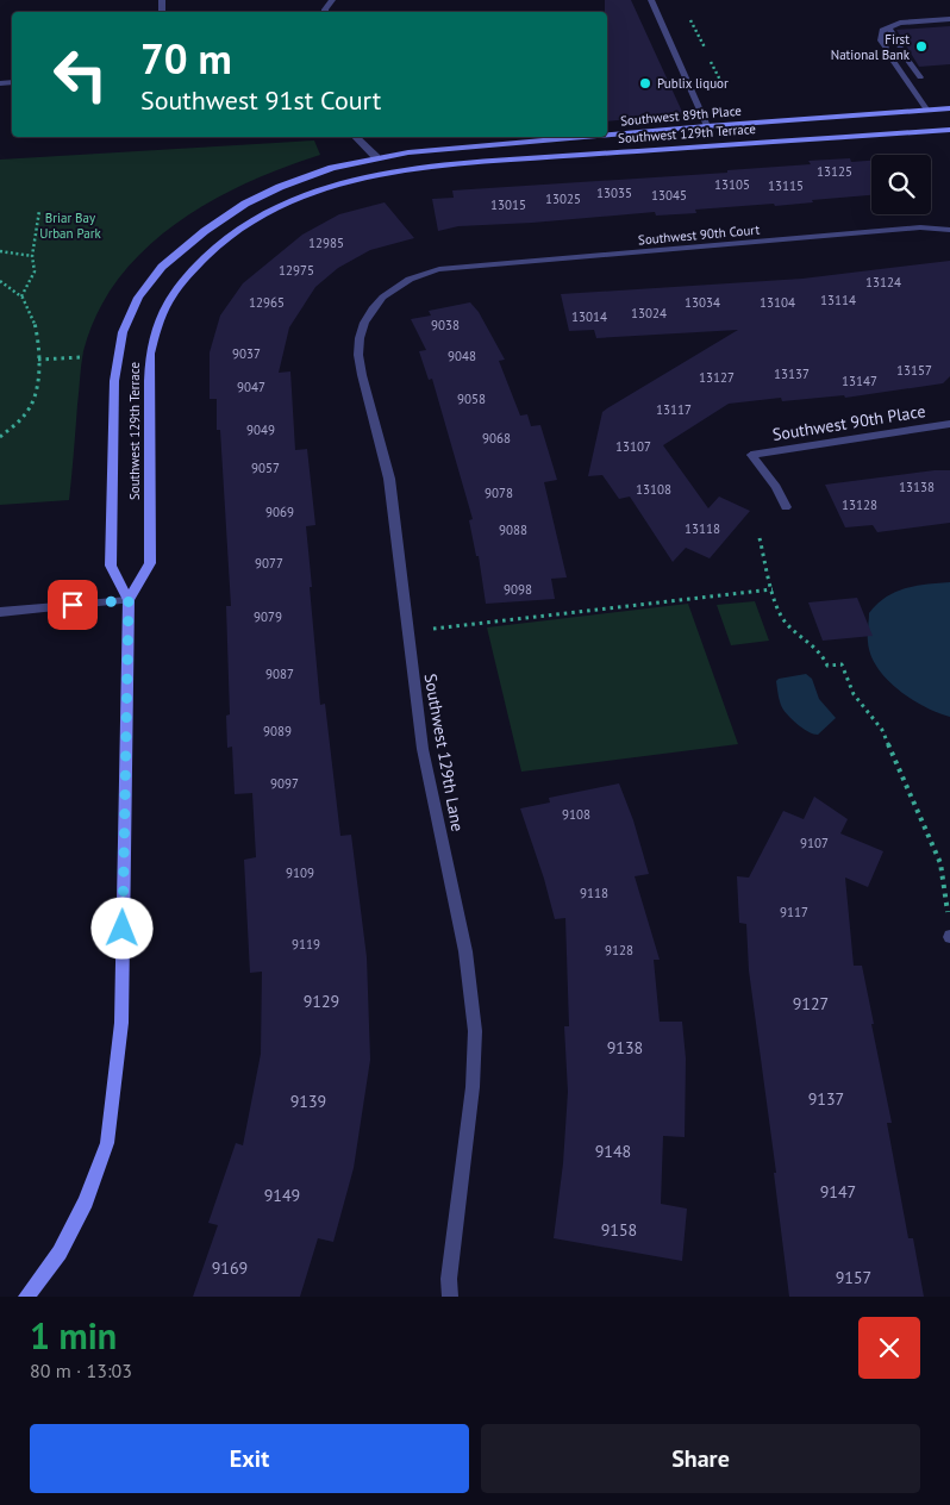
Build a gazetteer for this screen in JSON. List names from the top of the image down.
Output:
{
  "streets": {
    "street": [
      "Southwest 89th Place",
      "Southwest 129th Terrace",
      "Southwest 90th Court",
      "Southwest 90th Place",
      "Southwest 129th Lane"
    ]
  },
  "crossings": [
    ["Southwest 89th Place", "Southwest 129th Terrace"],
    ["Southwest 90th Court", "Southwest 129th Lane"]
  ],
  "parks": ["Briar Bay Urban Park"],
  "places": ["First National Bank", "Publix liquor"],
  "house_numbers": [
    "13125",
    "13105",
    "13115",
    "13035",
    "13045",
    "13025",
    "13015",
    "12985",
    "12975",
    "13124",
    "13114",
    "12965",
    "13034",
    "13104",
    "13024",
    "13014",
    "9038",
    "9037",
    "9048",
    "13157",
    "13137",
    "13127",
    "13147",
    "9047",
    "9058",
    "13117",
    "9049",
    "9068",
    "13107",
    "9057",
    "13138",
    "13108",
    "9078",
    "13128",
    "9069",
    "13118",
    "9088",
    "9077",
    "9098",
    "9079",
    "9087",
    "9089",
    "9097",
    "9108",
    "9107",
    "9109",
    "9118",
    "9117",
    "9119",
    "9128",
    "9129",
    "9127",
    "9138",
    "9137",
    "9139",
    "9148",
    "9147",
    "9149",
    "9158",
    "9169",
    "9157"
  ],
  "page": {
    "turn": ["70 m", "Southwest 91st Court"],
    "heading": ["1 min", "80 m · 13:03"],
    "buttons": ["Exit", "Share"]
  }
}
